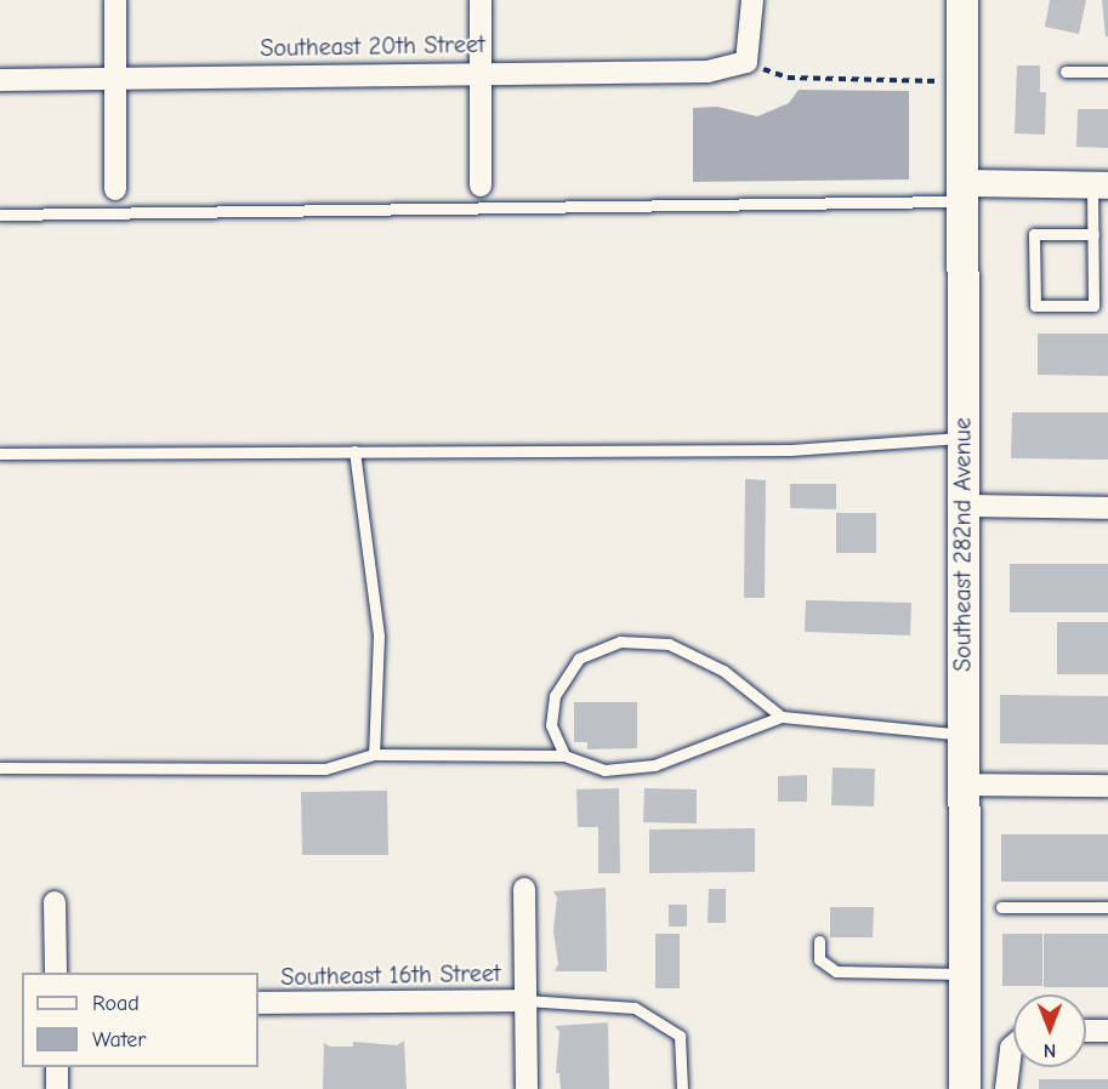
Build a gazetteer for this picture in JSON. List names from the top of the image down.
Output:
{
  "streets": {
    "main road": ["Southeast 282nd Avenue"],
    "street": ["Southeast 20th Street", "Southeast 16th Street"]
  },
  "legend": ["Road", "Water"],
  "north": "bottom"
}
